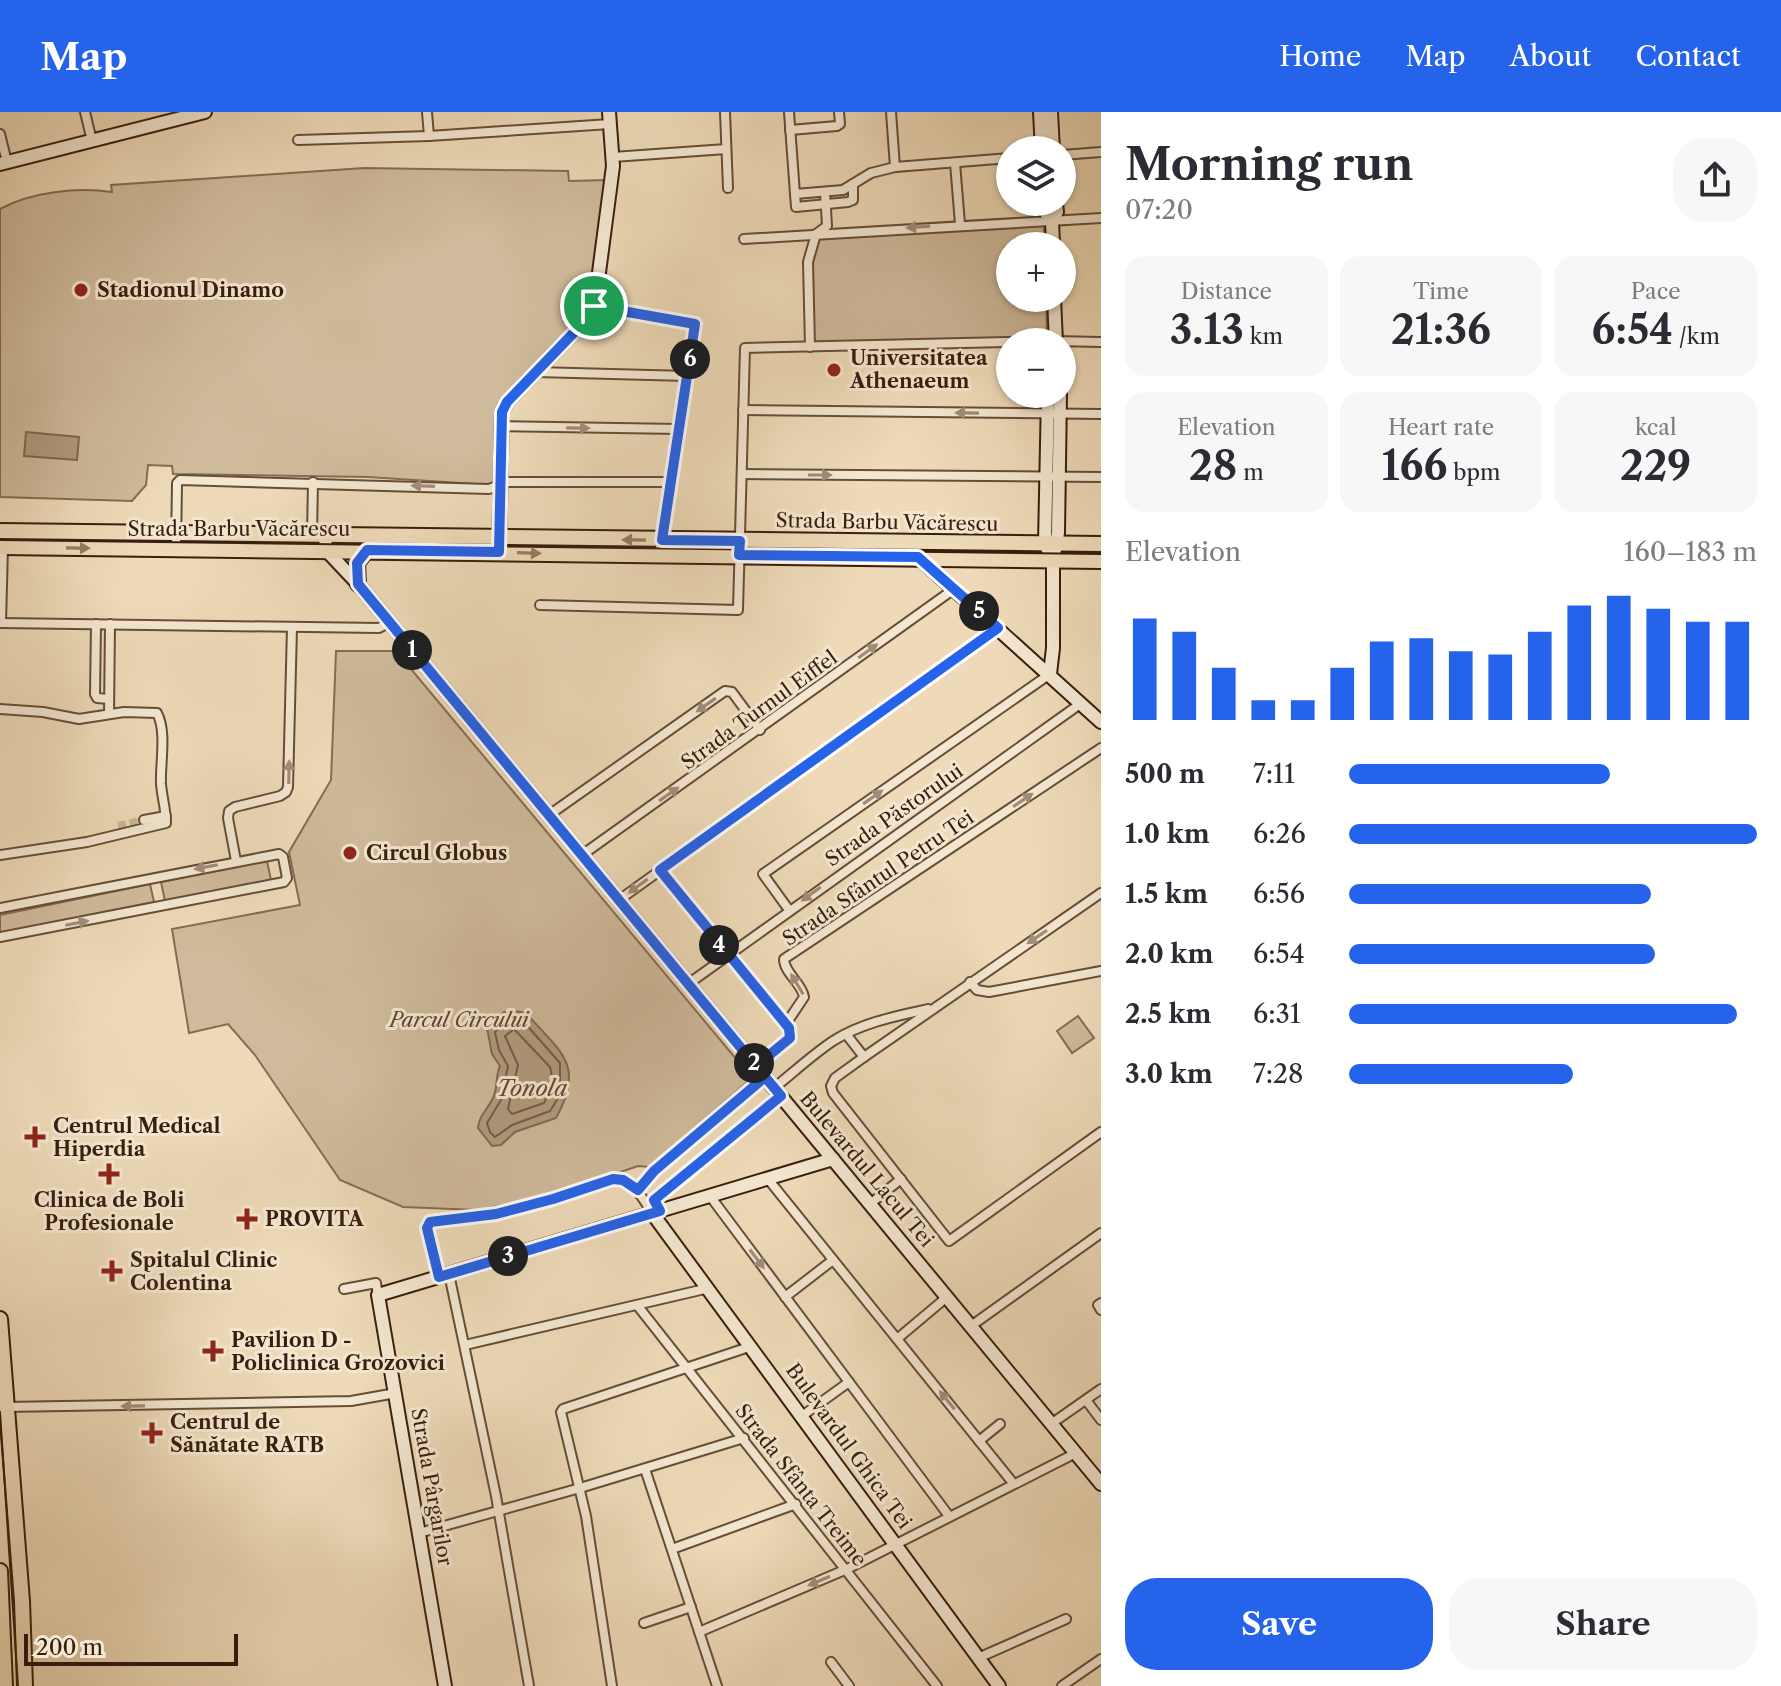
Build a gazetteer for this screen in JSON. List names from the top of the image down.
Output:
{
  "streets": {
    "main road": ["Strada Barbu Văcărescu"],
    "street": [
      "Strada Turnul Eiffel",
      "Strada Păstorului",
      "Strada Sfântul Petru Tei",
      "Bulevardul Lacul Tei",
      "Bulevardul Ghica Tei",
      "Strada Sfânta Treime",
      "Strada Pârgarilor"
    ]
  },
  "crossings": [
    ["Strada Barbu Văcărescu", "Bulevardul Lacul Tei"],
    ["Strada Turnul Eiffel", "Bulevardul Lacul Tei"],
    ["Strada Păstorului", "Bulevardul Lacul Tei"],
    ["Strada Sfântul Petru Tei", "Bulevardul Lacul Tei"]
  ],
  "one_way": ["Strada Păstorului", "Strada Sfântul Petru Tei"],
  "water": ["Tonola"],
  "parks": ["Parcul Circului"],
  "places": {
    "other": ["Stadionul Dinamo", "Universitatea Athenaeum", "Circul Globus"],
    "health": [
      "Centrul Medical Hiperdia",
      "Clinica de Boli Profesionale",
      "PROVITA",
      "Spitalul Clinic Colentina",
      "Pavilion D - Policlinica Grozovici",
      "Centrul de Sănătate RATB"
    ]
  },
  "scale_bar": "200 m",
  "page": {
    "header": "Map",
    "nav": [
      "Home",
      "Map",
      "About",
      "Contact"
    ],
    "heading": ["Morning run", "07:20"],
    "map_buttons": ["+", "−"],
    "stats": [
      ["Distance", "3.13 km"],
      ["Time", "21:36"],
      ["Pace", "6:54 /km"],
      ["Elevation", "28 m"],
      ["Heart rate", "166 bpm"],
      ["kcal", "229"]
    ],
    "pins": [
      "6",
      "5",
      "1",
      "4",
      "2",
      "3"
    ],
    "chart": ["Elevation", "160–183 m"],
    "list": [
      {
        "name": "500 m",
        "note": "7:11"
      },
      {
        "name": "1.0 km",
        "note": "6:26"
      },
      {
        "name": "1.5 km",
        "note": "6:56"
      },
      {
        "name": "2.0 km",
        "note": "6:54"
      },
      {
        "name": "2.5 km",
        "note": "6:31"
      },
      {
        "name": "3.0 km",
        "note": "7:28"
      }
    ],
    "buttons": ["Save", "Share"],
    "scale": "200 m"
  }
}
